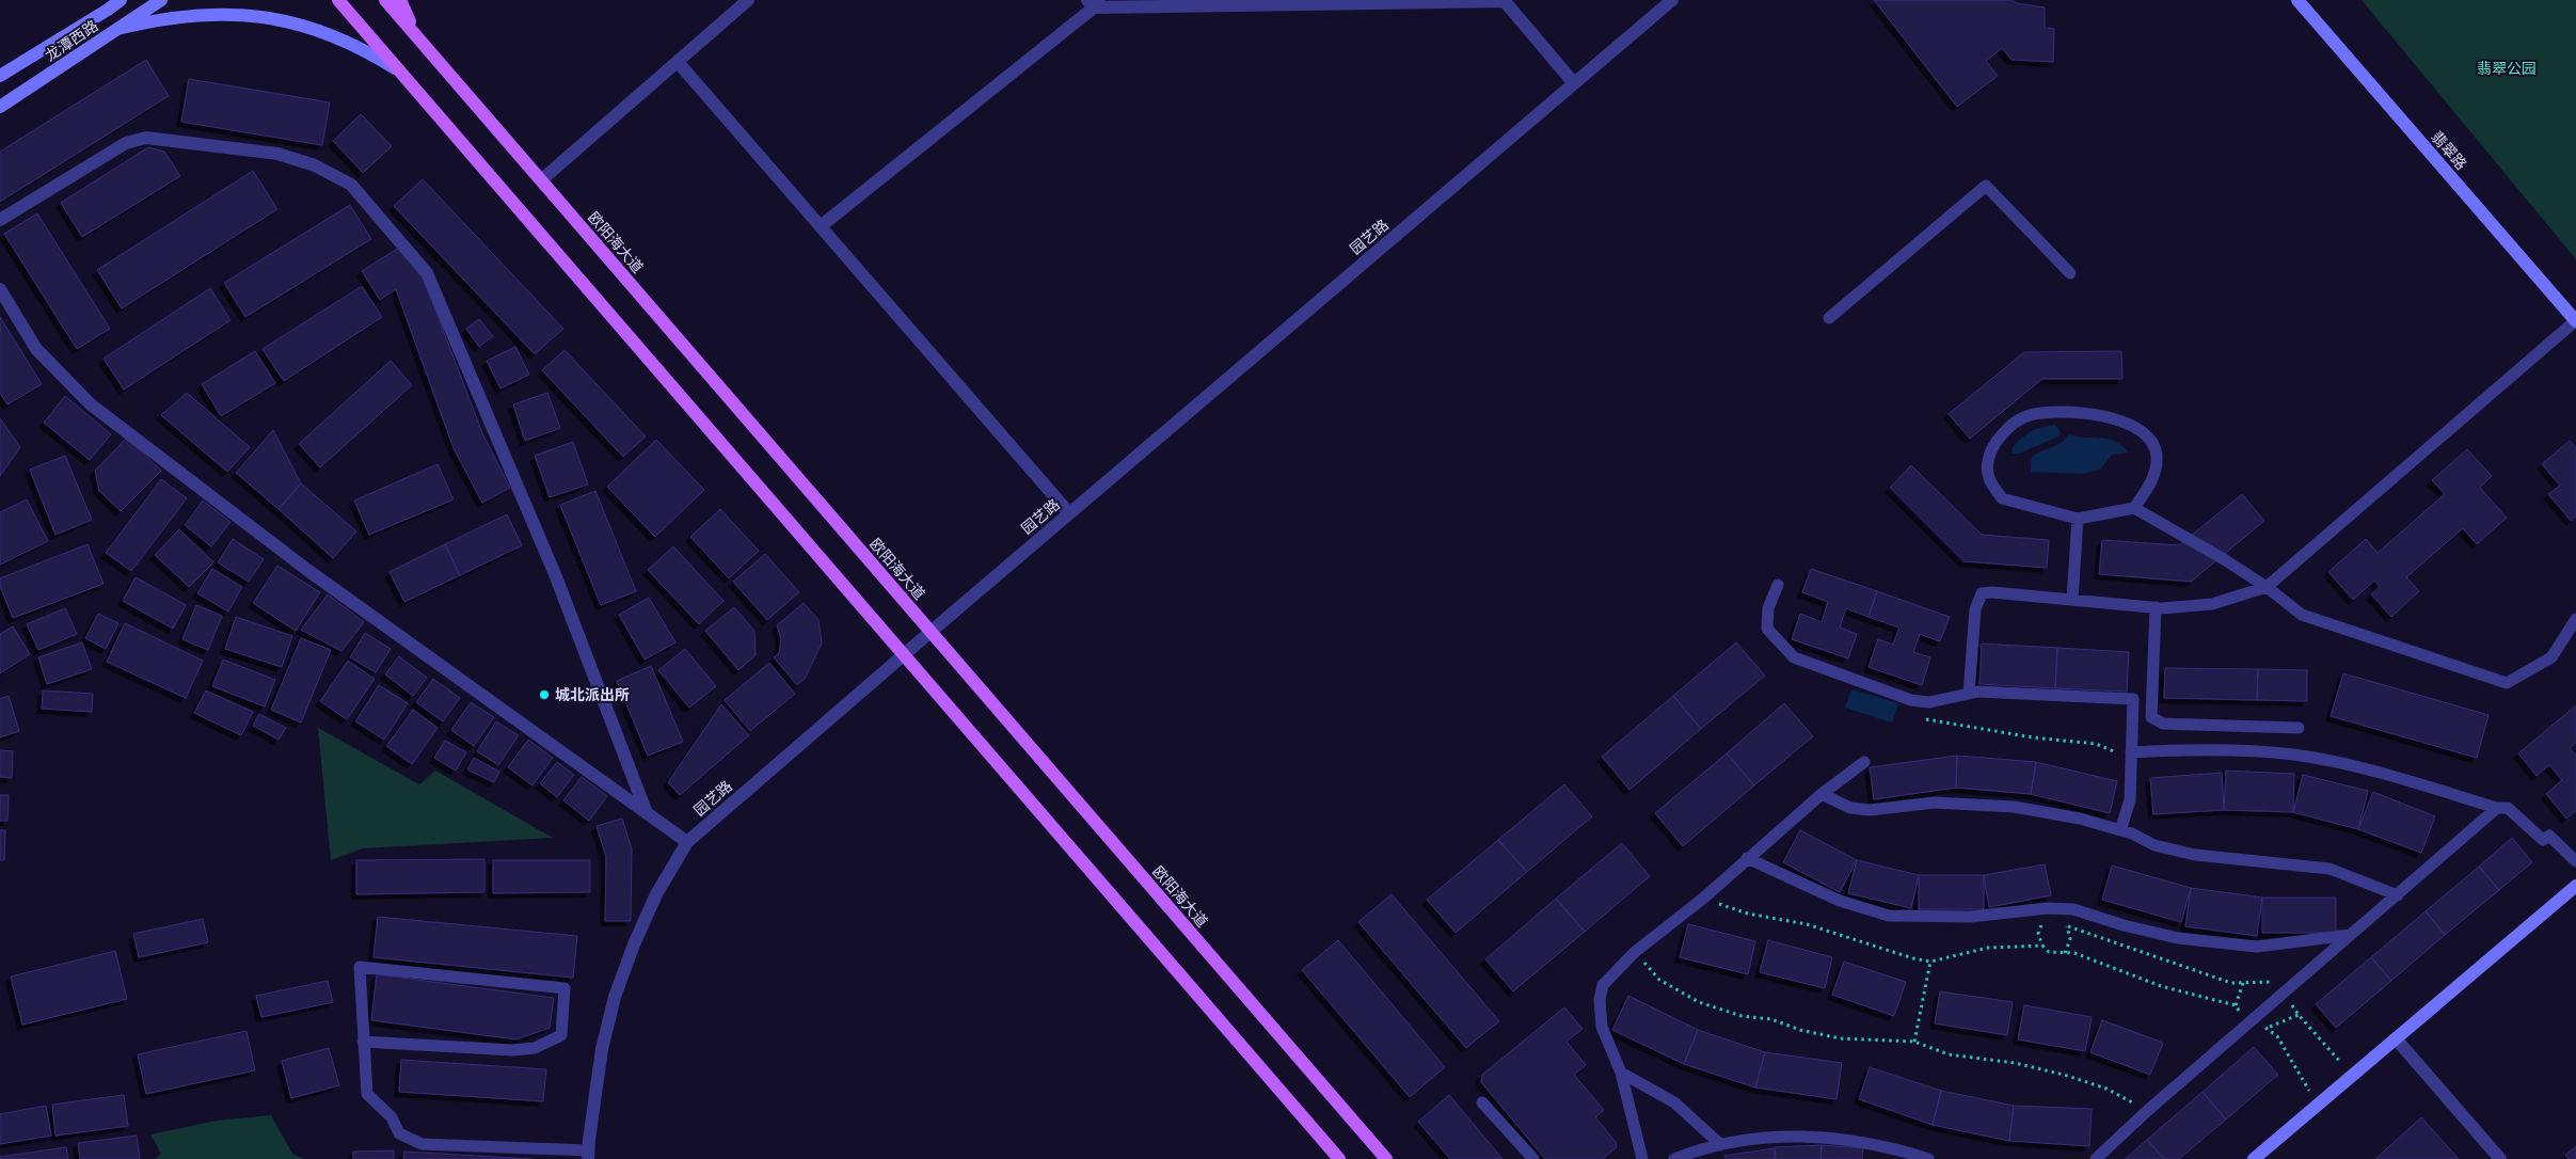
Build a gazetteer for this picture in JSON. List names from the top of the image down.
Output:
{
  "streets": {
    "main road": ["龙潭西路", "翡翠路", "欧阳海大道"],
    "street": ["园艺路"]
  },
  "crossings": [
    ["园艺路", "欧阳海大道"]
  ],
  "parks": ["翡翠公园"],
  "places": ["城北派出所"]
}
